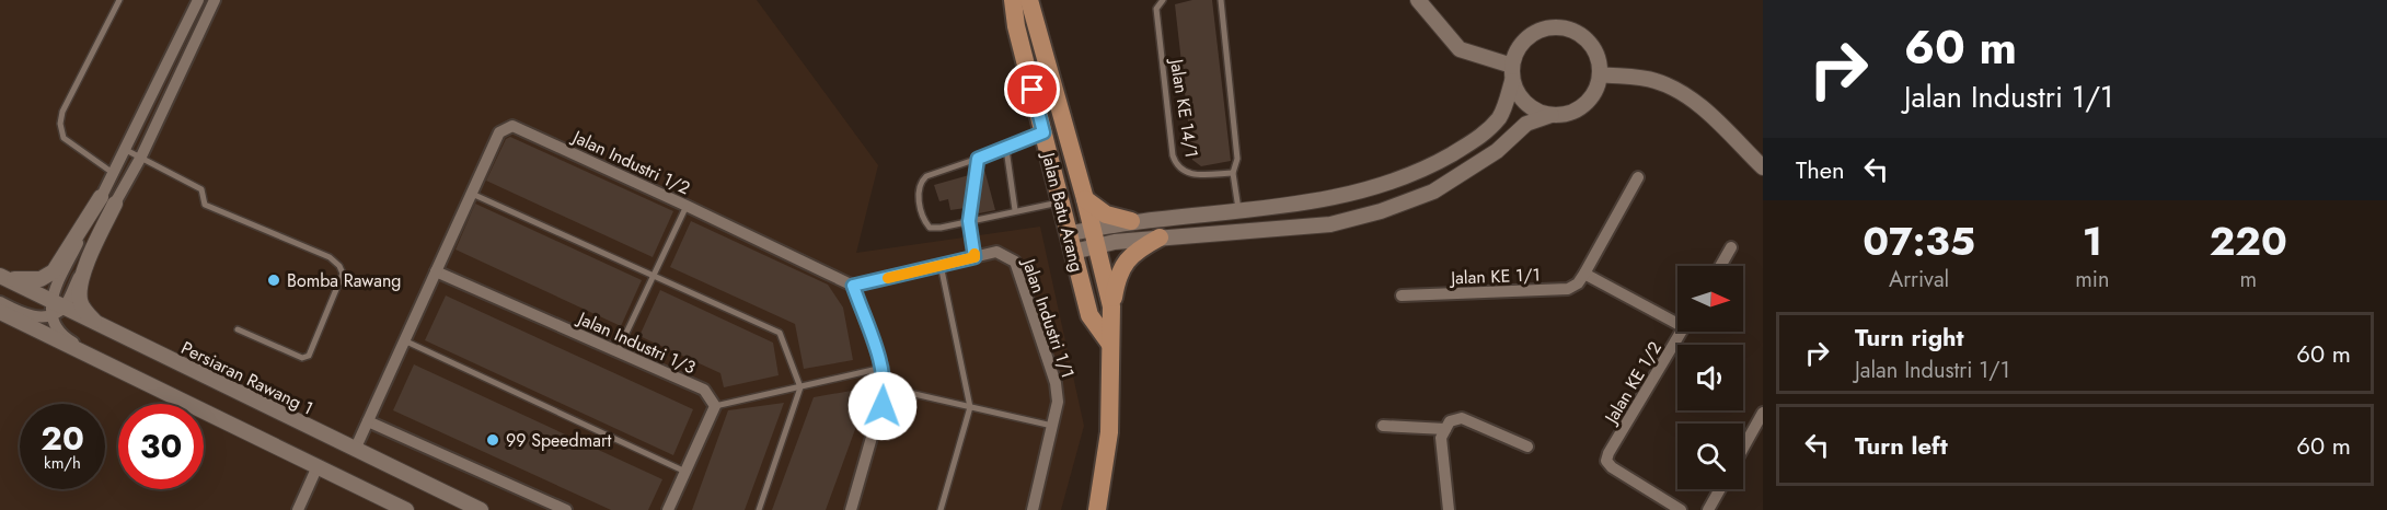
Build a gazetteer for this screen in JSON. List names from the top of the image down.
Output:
{
  "streets": {
    "main road": ["Jalan Batu Arang"],
    "street": [
      "Jalan Industri 1/2",
      "Jalan KE 1/1",
      "Jalan Industri 1/1",
      "Jalan Industri 1/3",
      "Persiaran Rawang 1",
      "Jalan KE 1/2"
    ],
    "lane": ["Jalan KE 14/1"]
  },
  "crossings": [
    ["Jalan Industri 1/2", "Jalan Industri 1/1"],
    ["Jalan Industri 1/2", "Jalan Industri 1/3"],
    ["Jalan Industri 1/2", "Persiaran Rawang 1"]
  ],
  "places": ["Bomba Rawang", "99 Speedmart"],
  "north": "right",
  "page": {
    "turn": ["60 m", "Jalan Industri 1/1"],
    "then": "Then",
    "eta": [
      "07:35",
      "Arrival",
      "1",
      "min",
      "220",
      "m"
    ],
    "list": [
      {
        "name": "Turn right",
        "note": "Jalan Industri 1/1",
        "value": "60 m"
      },
      {
        "name": "Turn left",
        "value": "60 m"
      }
    ],
    "speed": "20 km/h",
    "limit": "30"
  }
}
